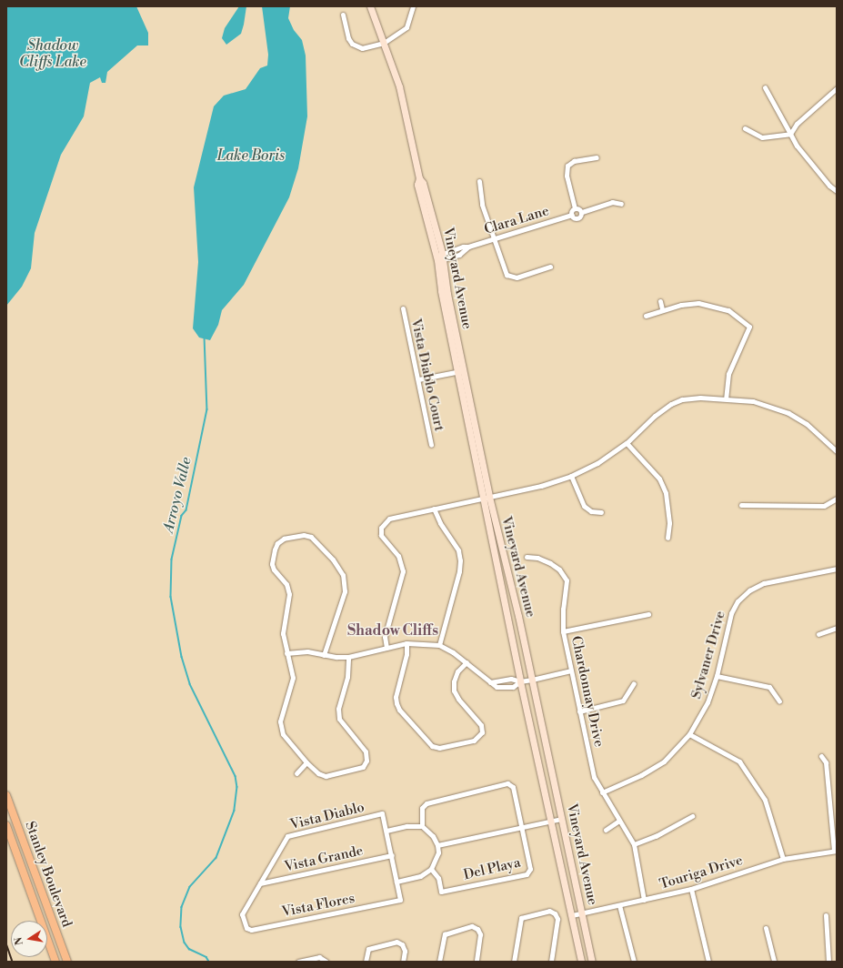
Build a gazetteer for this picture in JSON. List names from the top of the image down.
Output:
{
  "streets": {
    "main road": ["Stanley Boulevard"],
    "street": [
      "Clara Lane",
      "Vineyard Avenue",
      "Vista Diablo Court",
      "Sylvaner Drive",
      "Chardonnay Drive",
      "Vista Diablo",
      "Vista Grande",
      "Del Playa",
      "Touriga Drive",
      "Vista Flores"
    ]
  },
  "crossings": [
    ["Clara Lane", "Vineyard Avenue"],
    ["Vineyard Avenue", "Touriga Drive"],
    ["Sylvaner Drive", "Chardonnay Drive"],
    ["Vista Diablo", "Vista Grande"],
    ["Vista Diablo", "Vista Flores"],
    ["Vista Grande", "Vista Flores"]
  ],
  "districts": ["Shadow Cliffs"],
  "water": ["Shadow Cliffs Lake", "Lake Boris", "Arroyo Valle"],
  "north": "left"
}
